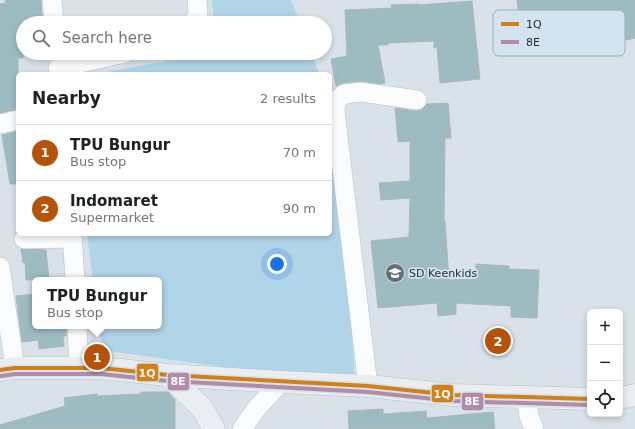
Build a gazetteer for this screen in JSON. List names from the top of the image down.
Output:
{
  "places": {
    "school or university": ["SD Keenkids"]
  },
  "lines": ["transit line 1Q", "transit line 8E"],
  "legend": ["1Q", "8E"],
  "page": {
    "search": "Search here",
    "heading": ["Nearby", "2 results"],
    "list": [
      {
        "mark": "1",
        "name": "TPU Bungur",
        "note": "Bus stop",
        "value": "70 m"
      },
      {
        "mark": "2",
        "name": "Indomaret",
        "note": "Supermarket",
        "value": "90 m"
      }
    ],
    "popup": ["TPU Bungur", "Bus stop"],
    "map_buttons": ["+", "−"],
    "pins": ["2", "1"]
  }
}
